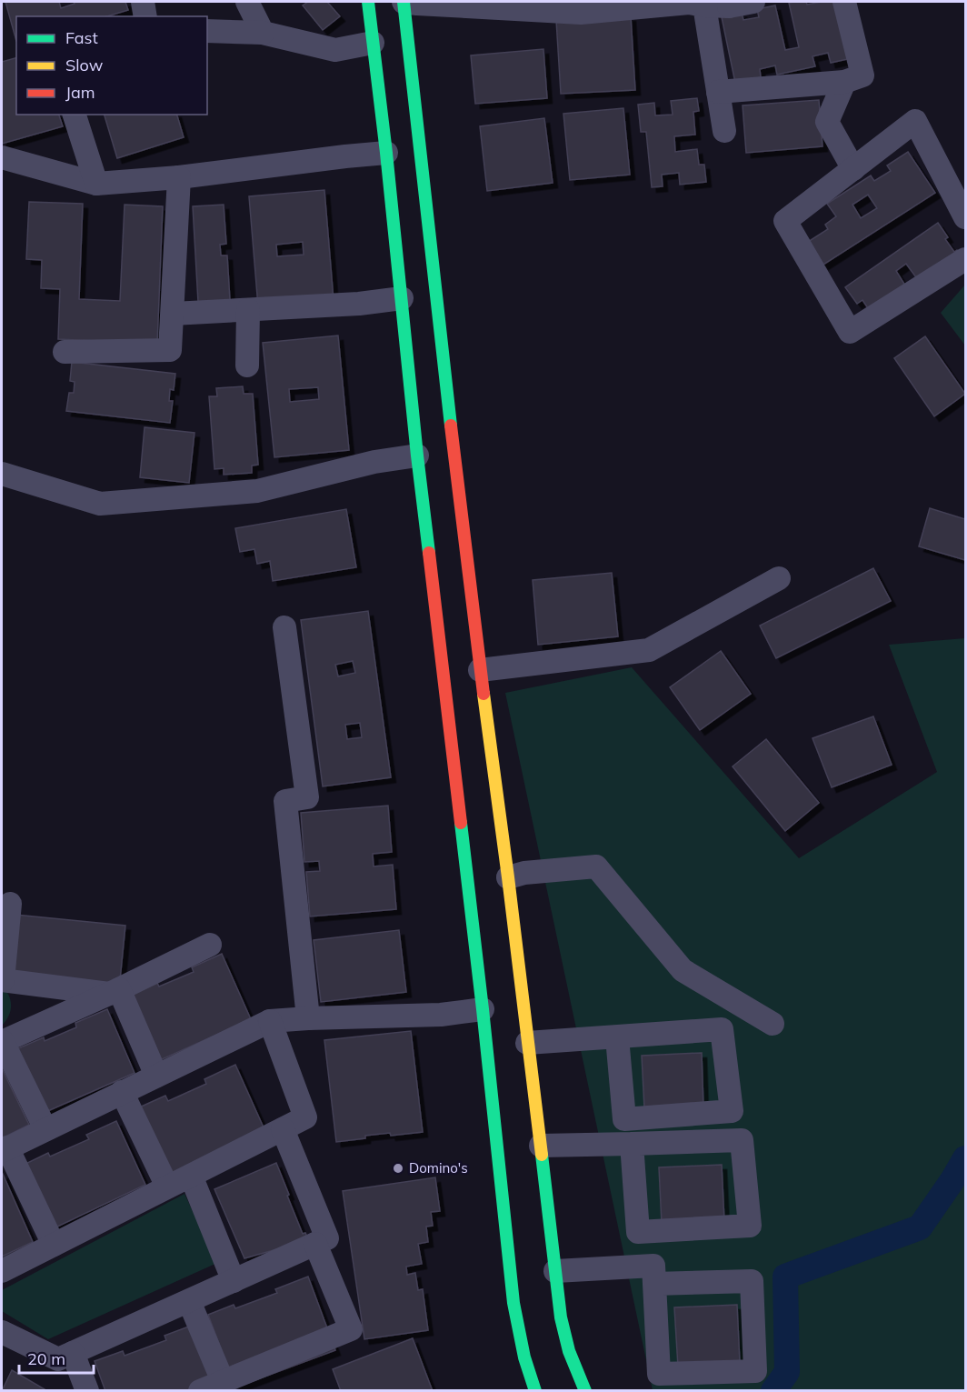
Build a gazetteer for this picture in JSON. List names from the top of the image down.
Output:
{
  "places": ["Domino's"],
  "legend": ["Fast", "Slow", "Jam"],
  "scale_bar": "20 m"
}
